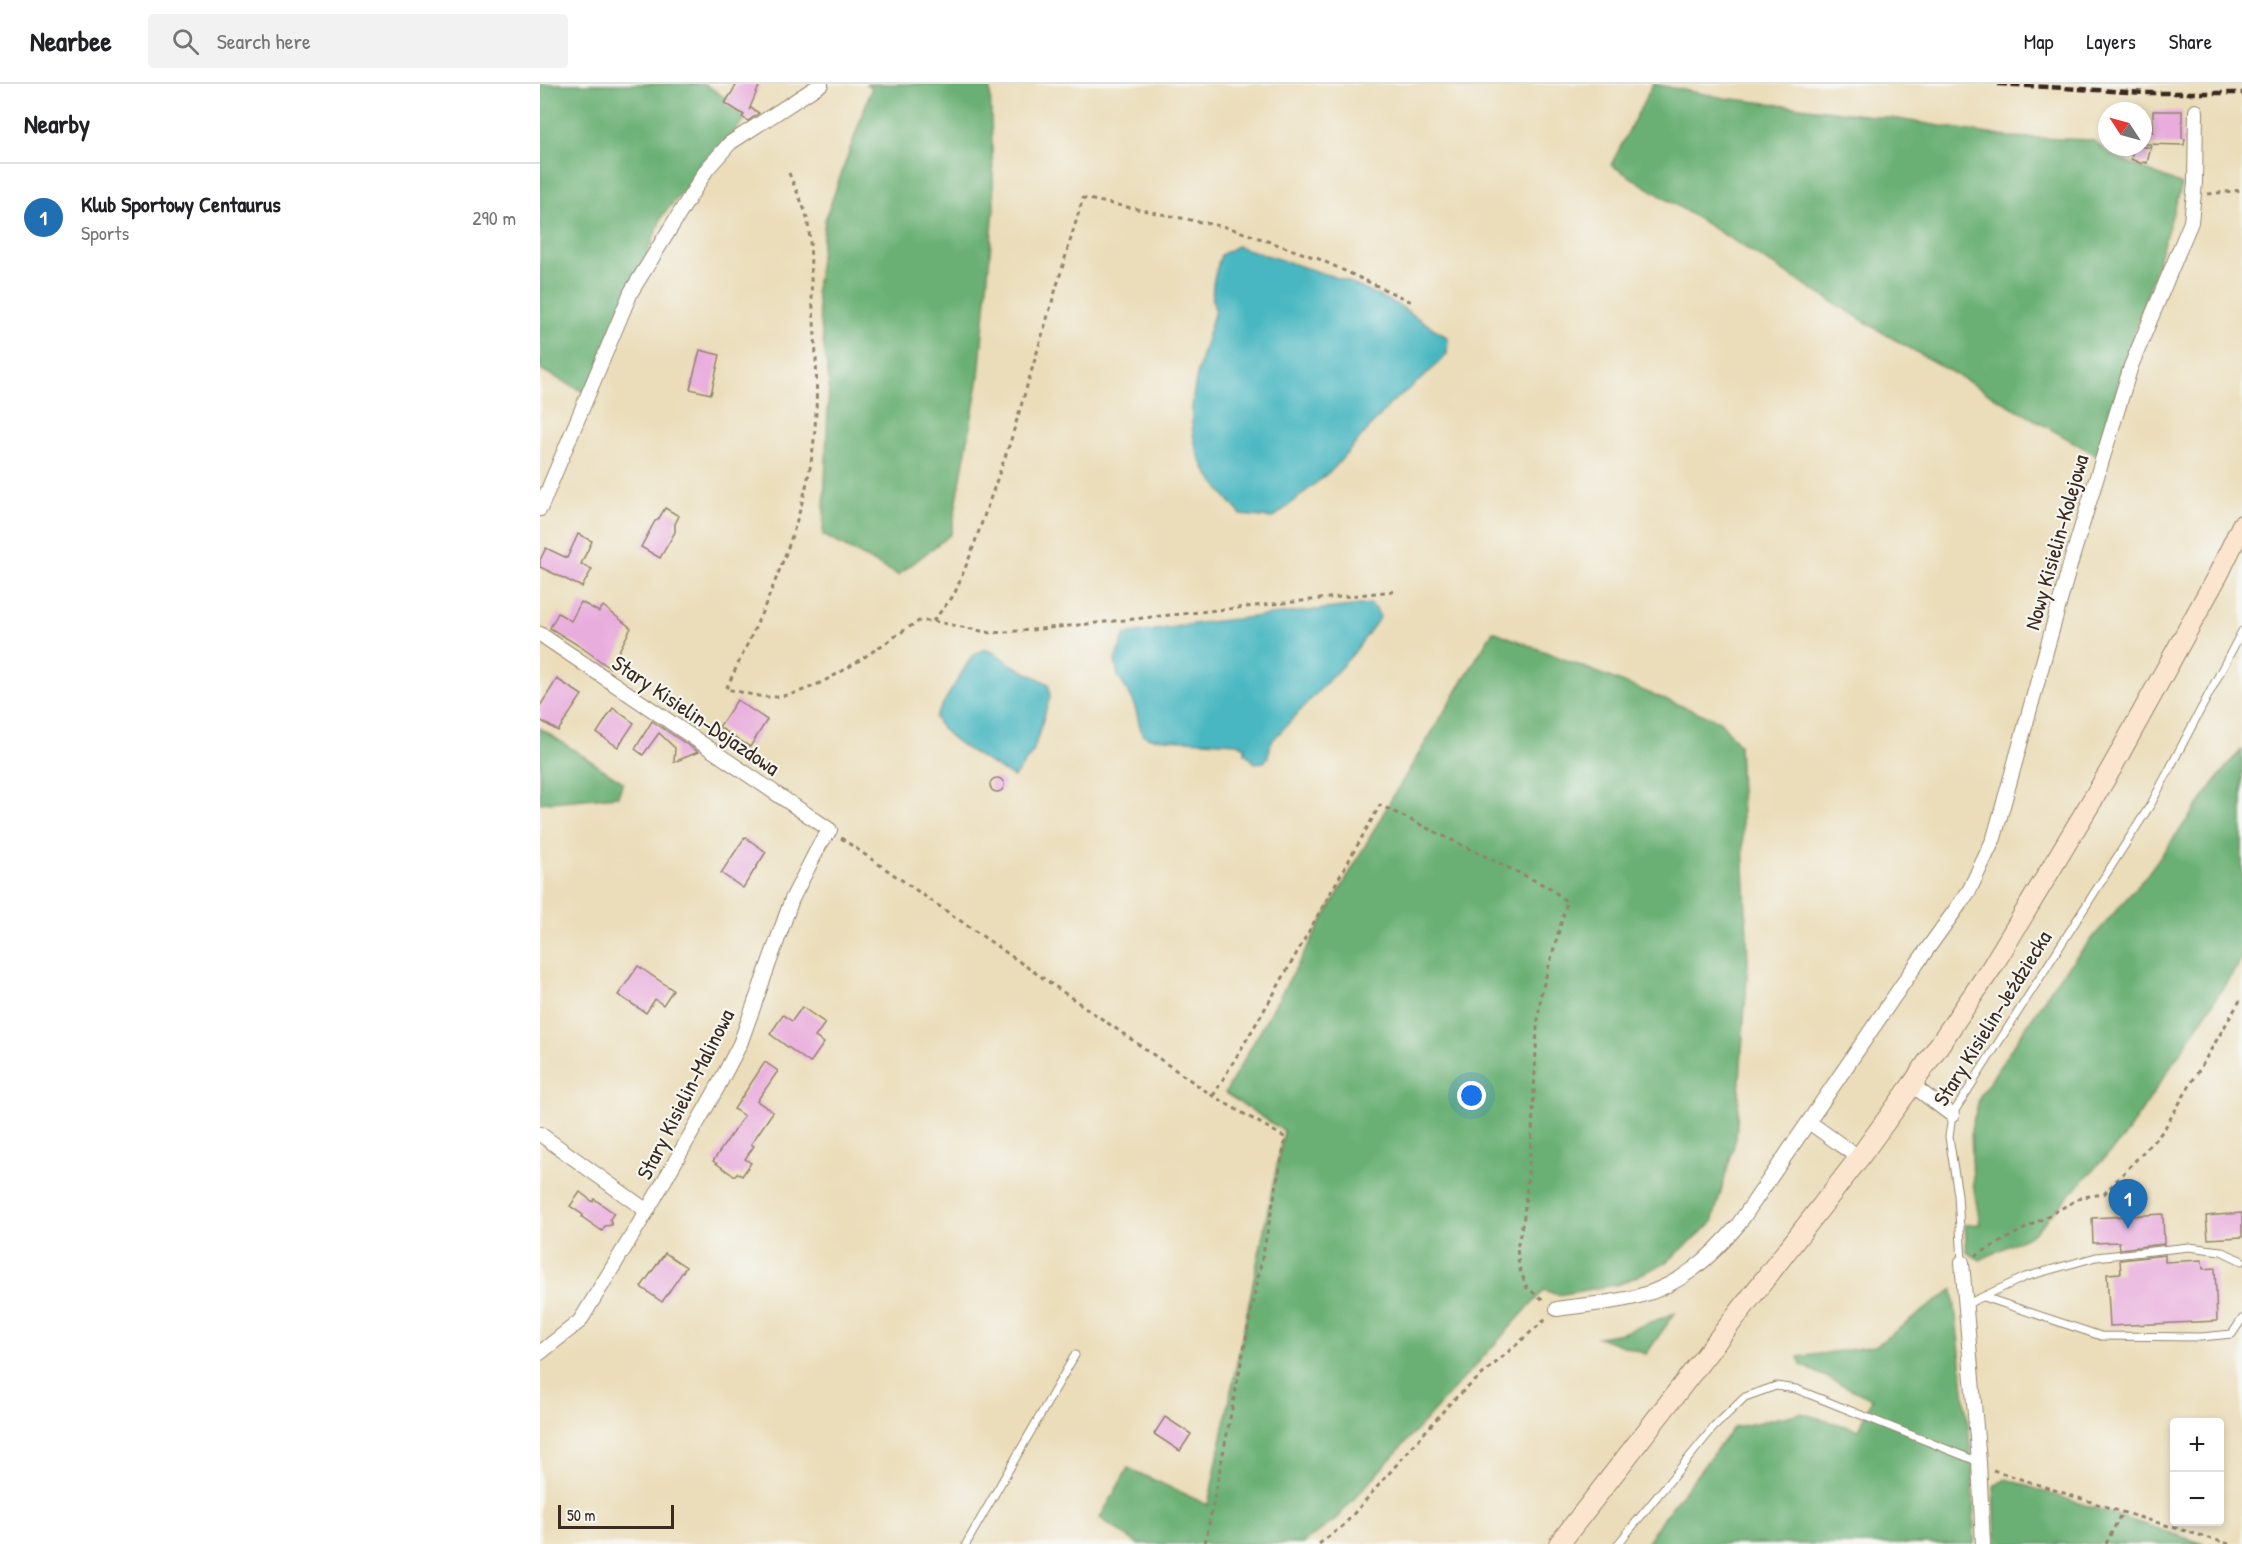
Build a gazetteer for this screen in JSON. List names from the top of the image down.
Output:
{
  "streets": {
    "street": [
      "Nowy Kisielin-Kolejowa",
      "Stary Kisielin-Dojazdowa",
      "Stary Kisielin-Jeździecka",
      "Stary Kisielin-Malinowa"
    ]
  },
  "crossings": [
    ["Stary Kisielin-Dojazdowa", "Stary Kisielin-Malinowa"]
  ],
  "scale_bar": "50 m",
  "north": "top left",
  "page": {
    "header": "Nearbee",
    "search": "Search here",
    "nav": ["Map", "Layers", "Share"],
    "heading": "Nearby",
    "list": [
      {
        "mark": "1",
        "name": "Klub Sportowy Centaurus",
        "note": "Sports",
        "value": "290 m"
      }
    ],
    "pins": "1",
    "map_buttons": ["+", "−"],
    "scale": "50 m"
  }
}
